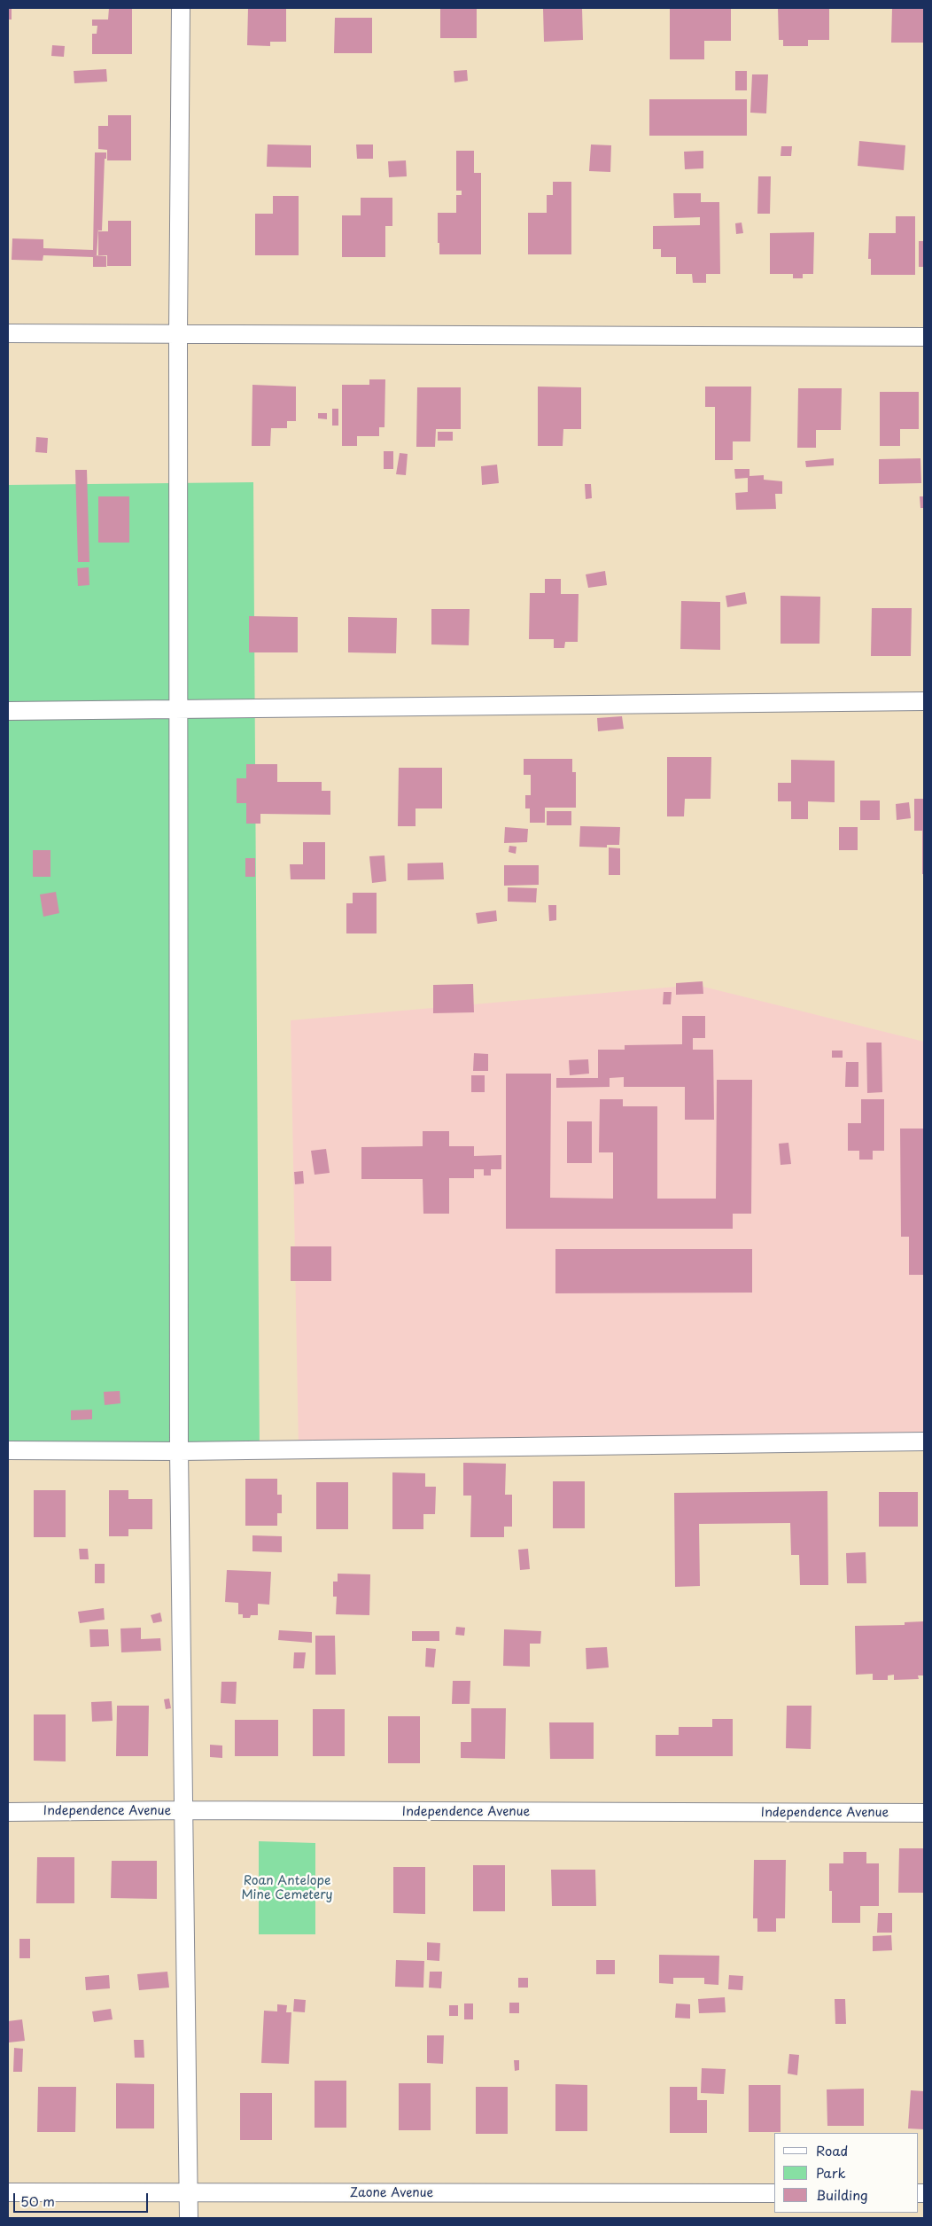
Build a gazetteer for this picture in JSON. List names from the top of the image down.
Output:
{
  "streets": {
    "street": ["Independence Avenue", "Zaone Avenue"]
  },
  "parks": ["Roan Antelope Mine Cemetery"],
  "legend": ["Road", "Park", "Building"],
  "scale_bar": "50 m"
}
